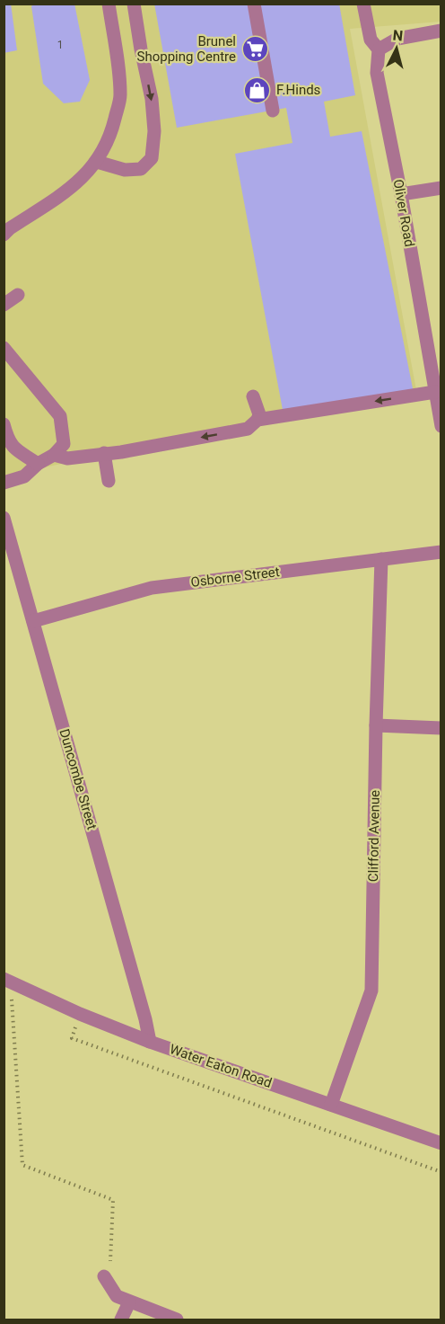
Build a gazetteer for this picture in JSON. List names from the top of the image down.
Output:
{
  "streets": {
    "street": [
      "Oliver Road",
      "Osborne Street",
      "Duncombe Street",
      "Clifford Avenue",
      "Water Eaton Road"
    ]
  },
  "crossings": [
    ["Osborne Street", "Duncombe Street"],
    ["Osborne Street", "Clifford Avenue"],
    ["Duncombe Street", "Water Eaton Road"],
    ["Clifford Avenue", "Water Eaton Road"]
  ],
  "places": {
    "supermarket": ["Brunel Shopping Centre"],
    "shop": ["F.Hinds"]
  },
  "house_numbers": ["1"],
  "north": "top"
}
